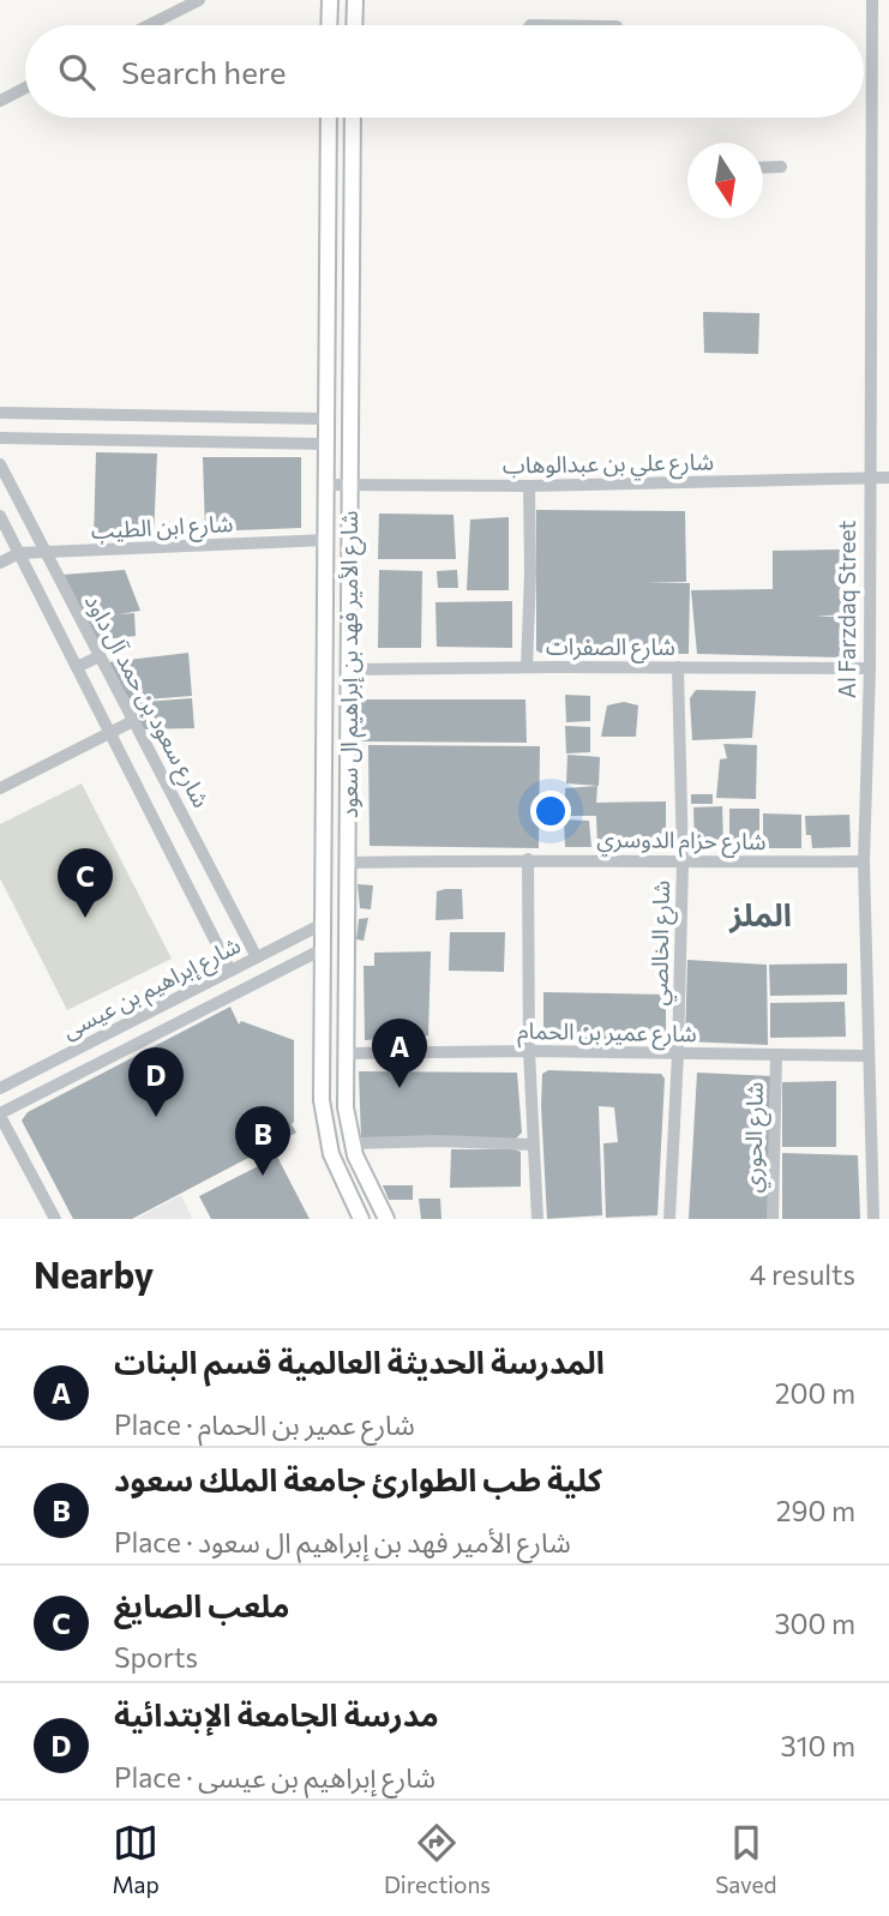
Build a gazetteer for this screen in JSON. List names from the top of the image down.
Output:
{
  "streets": {
    "main road": ["شارع الأمير فهد بن إبراهيم ال سعود"],
    "street": [
      "شارع علي بن عبدالوهاب",
      "شارع ابن الطيب",
      "Al Farzdaq Street",
      "شارع الصفرات",
      "شارع سعود بن حمد آل داود",
      "شارع حزام الدوسري",
      "شارع الخالصي",
      "شارع إبراهيم بن عيسى",
      "شارع عمير بن الحمام",
      "شارع الحوري"
    ]
  },
  "crossings": [
    ["شارع علي بن عبدالوهاب", "Al Farzdaq Street"],
    ["شارع علي بن عبدالوهاب", "شارع الأمير فهد بن إبراهيم ال سعود"],
    ["شارع ابن الطيب", "شارع الأمير فهد بن إبراهيم ال سعود"],
    ["شارع ابن الطيب", "شارع سعود بن حمد آل داود"],
    ["Al Farzdaq Street", "شارع الصفرات"],
    ["Al Farzdaq Street", "شارع حزام الدوسري"],
    ["Al Farzdaq Street", "شارع عمير بن الحمام"],
    ["شارع الصفرات", "شارع الأمير فهد بن إبراهيم ال سعود"],
    ["شارع الصفرات", "شارع الخالصي"],
    ["شارع الأمير فهد بن إبراهيم ال سعود", "شارع حزام الدوسري"],
    ["شارع الأمير فهد بن إبراهيم ال سعود", "شارع إبراهيم بن عيسى"],
    ["شارع الأمير فهد بن إبراهيم ال سعود", "شارع عمير بن الحمام"],
    ["شارع سعود بن حمد آل داود", "شارع إبراهيم بن عيسى"],
    ["شارع حزام الدوسري", "شارع الخالصي"],
    ["شارع الخالصي", "شارع عمير بن الحمام"],
    ["شارع عمير بن الحمام", "شارع الحوري"]
  ],
  "districts": ["الملز"],
  "north": "bottom",
  "page": {
    "search": "Search here",
    "pins": [
      "C",
      "A",
      "D",
      "B"
    ],
    "heading": ["Nearby", "4 results"],
    "list": [
      {
        "mark": "A",
        "name": "المدرسة الحديثة العالمية قسم البنات",
        "note": "Place · شارع عمير بن الحمام",
        "value": "200 m"
      },
      {
        "mark": "B",
        "name": "كلية طب الطوارئ جامعة الملك سعود",
        "note": "Place · شارع الأمير فهد بن إبراهيم ال سعود",
        "value": "290 m"
      },
      {
        "mark": "C",
        "name": "ملعب الصايغ",
        "note": "Sports",
        "value": "300 m"
      },
      {
        "mark": "D",
        "name": "مدرسة الجامعة الإبتدائية",
        "note": "Place · شارع إبراهيم بن عيسى",
        "value": "310 m"
      }
    ],
    "nav": ["Map", "Directions", "Saved"]
  }
}
